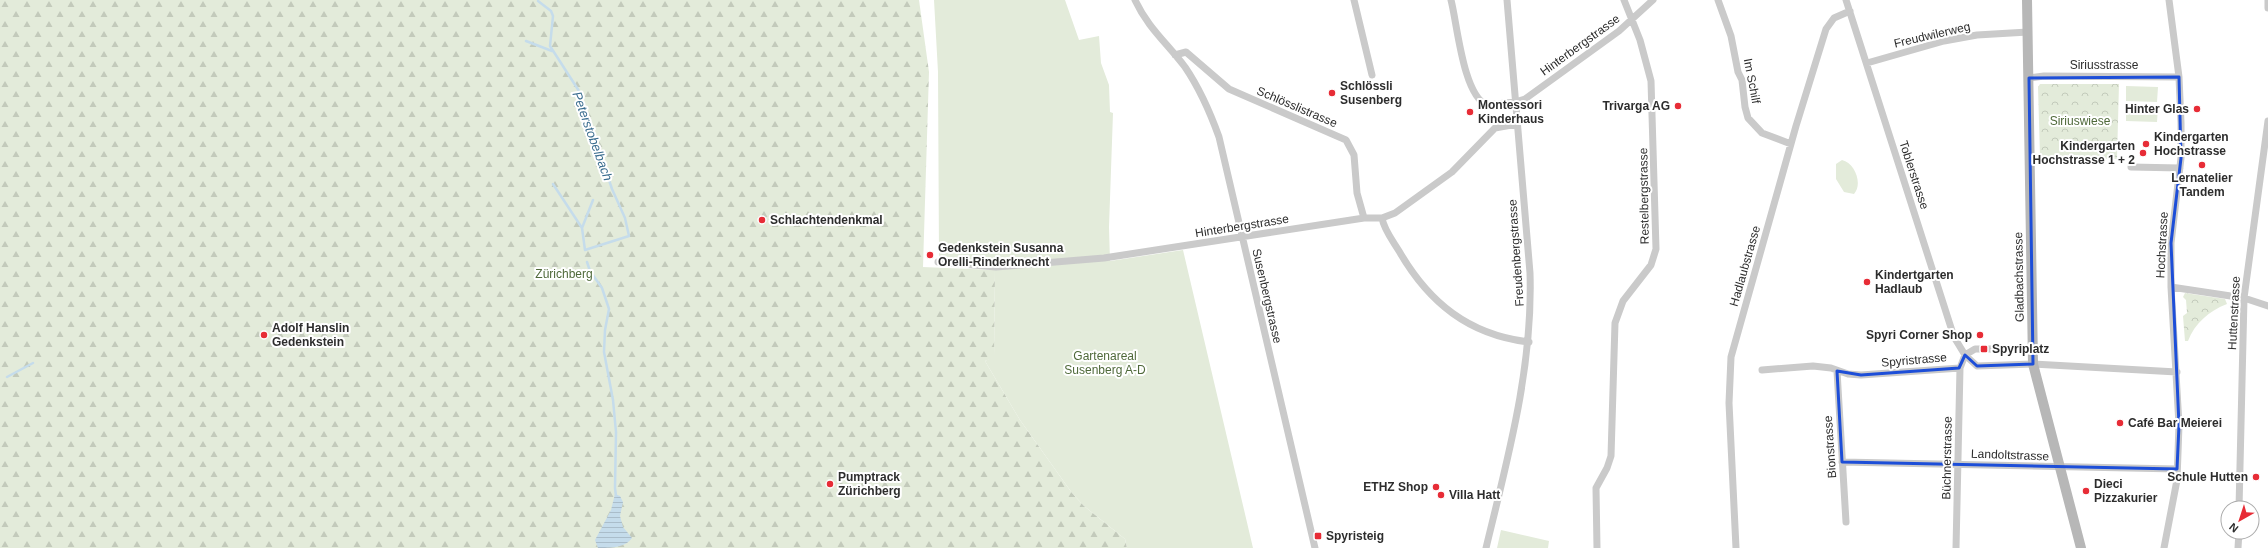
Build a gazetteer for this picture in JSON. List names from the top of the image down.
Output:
{
  "streets": {
    "street": [
      "Freudwilerweg",
      "Hinterbergstrasse",
      "Siriusstrasse",
      "Im Schilf",
      "Schlösslistrasse",
      "Toblerstrasse",
      "Restelbergstrasse",
      "Hochstrasse",
      "Freudenbergstrasse",
      "Hadlaubstrasse",
      "Gladbachstrasse",
      "Susenbergstrasse",
      "Huttenstrasse",
      "Spyristrasse",
      "Bionstrasse",
      "Landoltstrasse",
      "Büchnerstrasse"
    ]
  },
  "crossings": [
    ["Freudwilerweg", "Toblerstrasse"],
    ["Freudwilerweg", "Gladbachstrasse"],
    ["Hinterbergstrasse", "Schlösslistrasse"],
    ["Hinterbergstrasse", "Restelbergstrasse"],
    ["Hinterbergstrasse", "Freudenbergstrasse"],
    ["Hinterbergstrasse", "Susenbergstrasse"],
    ["Siriusstrasse", "Hochstrasse"],
    ["Siriusstrasse", "Gladbachstrasse"],
    ["Im Schilf", "Hadlaubstrasse"],
    ["Schlösslistrasse", "Susenbergstrasse"],
    ["Toblerstrasse", "Hadlaubstrasse"],
    ["Toblerstrasse", "Spyristrasse"],
    ["Hochstrasse", "Landoltstrasse"],
    ["Gladbachstrasse", "Landoltstrasse"],
    ["Spyristrasse", "Bionstrasse"],
    ["Spyristrasse", "Büchnerstrasse"],
    ["Bionstrasse", "Landoltstrasse"],
    ["Landoltstrasse", "Büchnerstrasse"]
  ],
  "water": ["Peterstobelbach"],
  "parks": ["Siriuswiese", "Zürichberg", "Gartenareal Susenberg A-D"],
  "places": {
    "other": [
      "Schlössli Susenberg",
      "Trivarga AG",
      "Hinter Glas",
      "Montessori Kinderhaus",
      "Kindergarten Hochstrasse",
      "Kindergarten Hochstrasse 1 + 2",
      "Lernatelier Tandem",
      "Schlachtendenkmal",
      "Gedenkstein Susanna Orelli-Rinderknecht",
      "Kindertgarten Hadlaub",
      "Adolf Hanslin Gedenkstein",
      "Spyri Corner Shop",
      "Café Bar Meierei",
      "Schule Hutten",
      "Pumptrack Zürichberg",
      "ETHZ Shop",
      "Dieci Pizzakurier",
      "Villa Hatt"
    ],
    "transit": ["Spyriplatz", "Spyristeig"]
  },
  "north": "bottom left"
}
